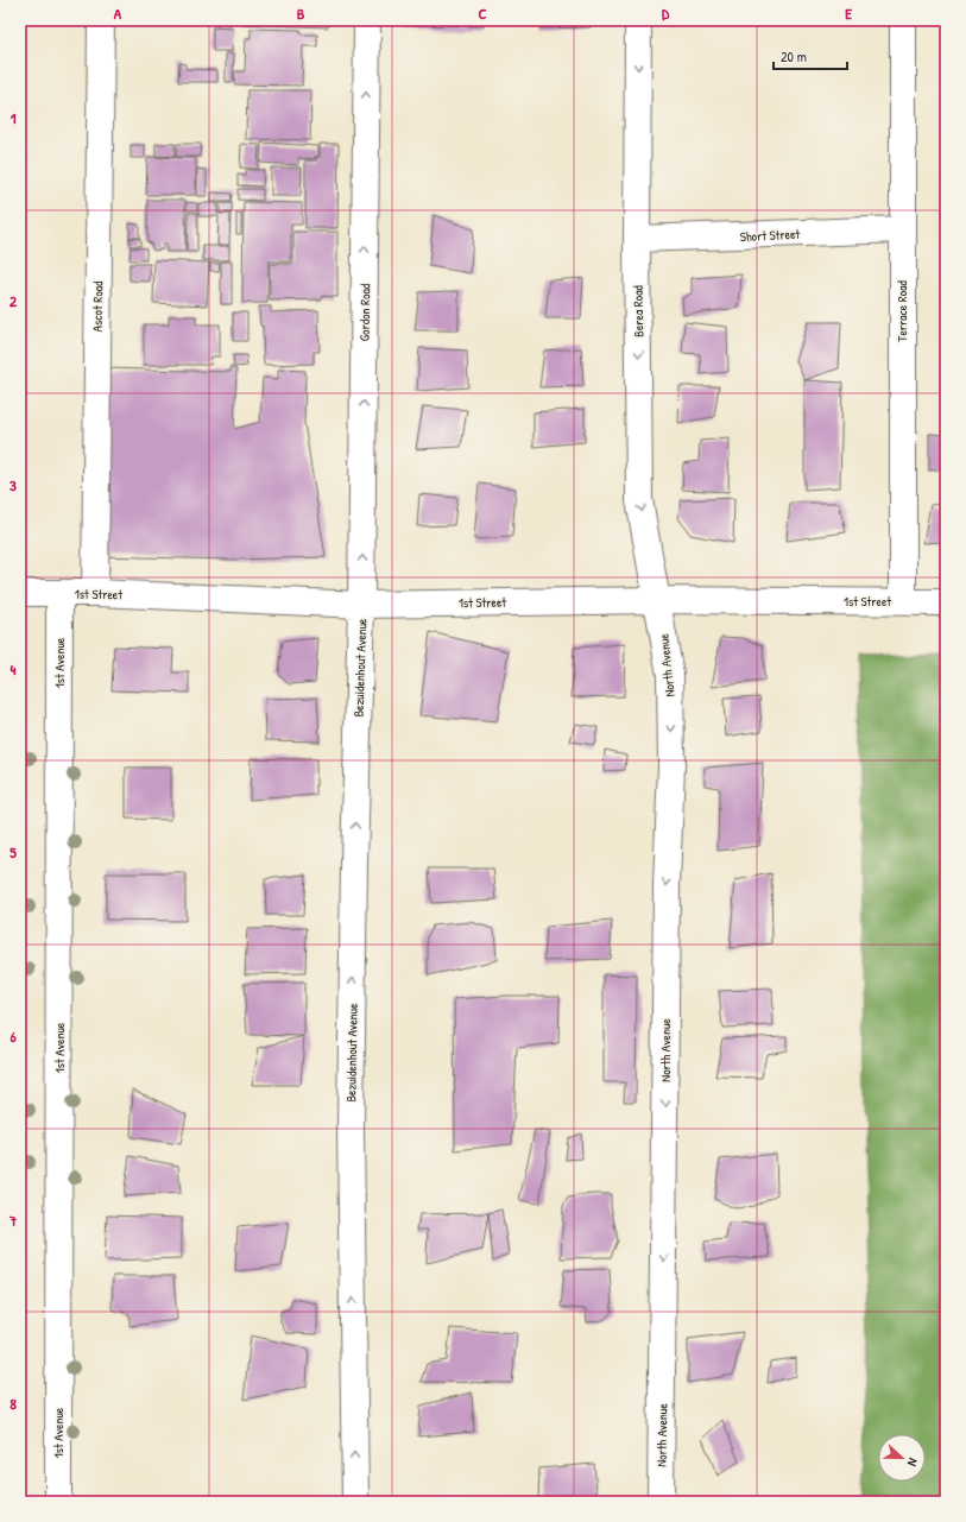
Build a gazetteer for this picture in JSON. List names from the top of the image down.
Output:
{
  "streets": {
    "street": [
      "Short Street",
      "Ascot Road",
      "Berea Road",
      "Terrace Road",
      "Gordon Road",
      "1st Street",
      "1st Avenue",
      "North Avenue",
      "Bezuidenhout Avenue"
    ]
  },
  "crossings": [
    ["Short Street", "Berea Road"],
    ["Short Street", "Terrace Road"],
    ["Ascot Road", "1st Street"],
    ["Berea Road", "1st Street"],
    ["Berea Road", "North Avenue"],
    ["Terrace Road", "1st Street"],
    ["Gordon Road", "1st Street"],
    ["Gordon Road", "Bezuidenhout Avenue"],
    ["1st Street", "1st Avenue"],
    ["1st Street", "North Avenue"],
    ["1st Street", "Bezuidenhout Avenue"]
  ],
  "one_way": [
    "Berea Road",
    "Gordon Road",
    "North Avenue",
    "Bezuidenhout Avenue"
  ],
  "scale_bar": "20 m",
  "north": "right",
  "grid": {
    "columns": [
      "A",
      "B",
      "C",
      "D",
      "E"
    ],
    "rows": [
      "1",
      "2",
      "3",
      "4",
      "5",
      "6",
      "7",
      "8"
    ]
  }
}
